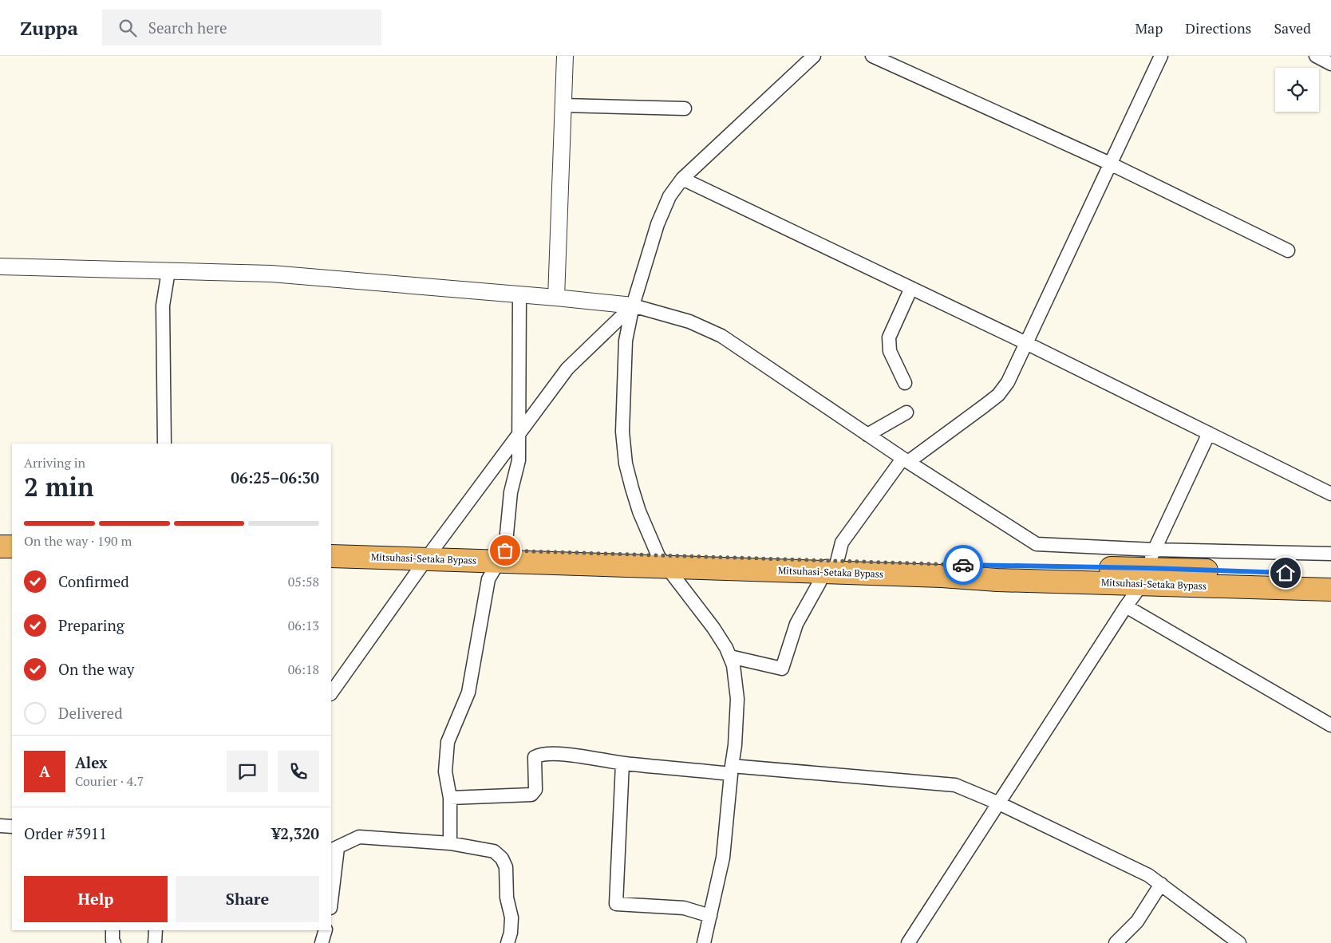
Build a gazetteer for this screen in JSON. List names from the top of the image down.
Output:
{
  "streets": {
    "highway": ["Mitsuhasi-Setaka Bypass"]
  },
  "page": {
    "header": "Zuppa",
    "search": "Search here",
    "nav": ["Map", "Directions", "Saved"],
    "heading": ["2 min", "Arriving in", "06:25–06:30"],
    "panel": [
      "Alex",
      "Courier · 4.7",
      "Order #3911",
      "¥2,320"
    ],
    "bar": "On the way · 190 m",
    "list": [
      ["Confirmed", "05:58"],
      ["Preparing", "06:13"],
      ["On the way", "06:18"],
      "Delivered"
    ],
    "round": "A",
    "buttons": ["Help", "Share"]
  }
}
